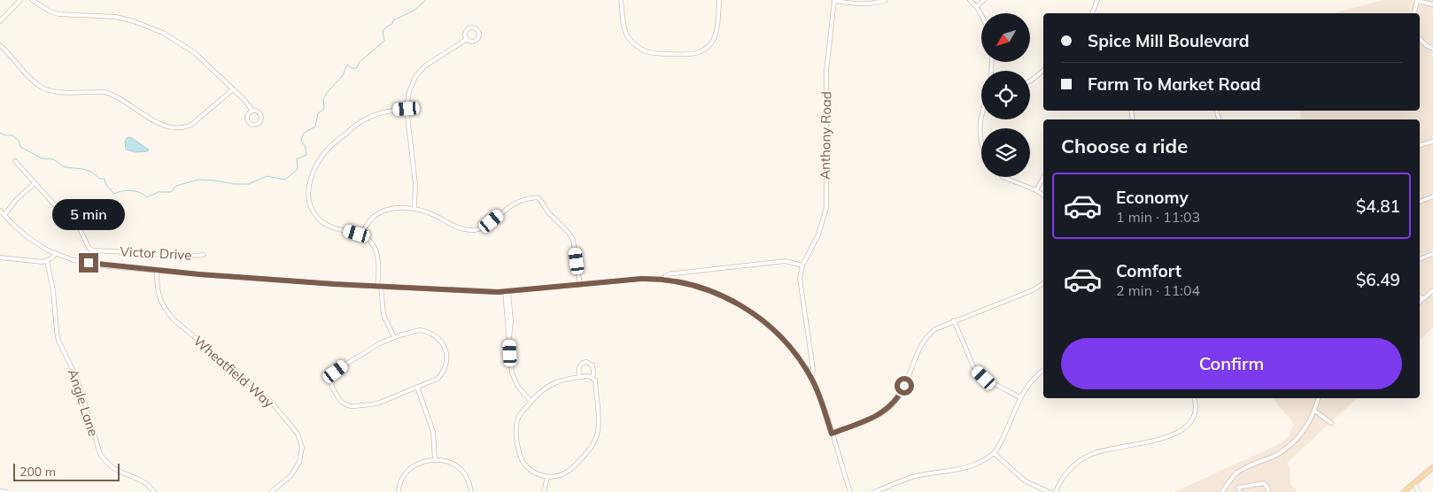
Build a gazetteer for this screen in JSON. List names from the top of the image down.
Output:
{
  "streets": {
    "street": [
      "Anthony Road",
      "Victor Drive",
      "Wheatfield Way",
      "Angle Lane"
    ]
  },
  "scale_bar": "200 m",
  "north": "bottom left",
  "page": {
    "banner": ["Spice Mill Boulevard", "Farm To Market Road"],
    "heading": "Choose a ride",
    "list": [
      {
        "name": "Economy",
        "note": "1 min · 11:03",
        "value": "$4.81"
      },
      {
        "name": "Comfort",
        "note": "2 min · 11:04",
        "value": "$6.49"
      }
    ],
    "bubble": "5 min",
    "buttons": "Confirm",
    "scale": "200 m"
  }
}
